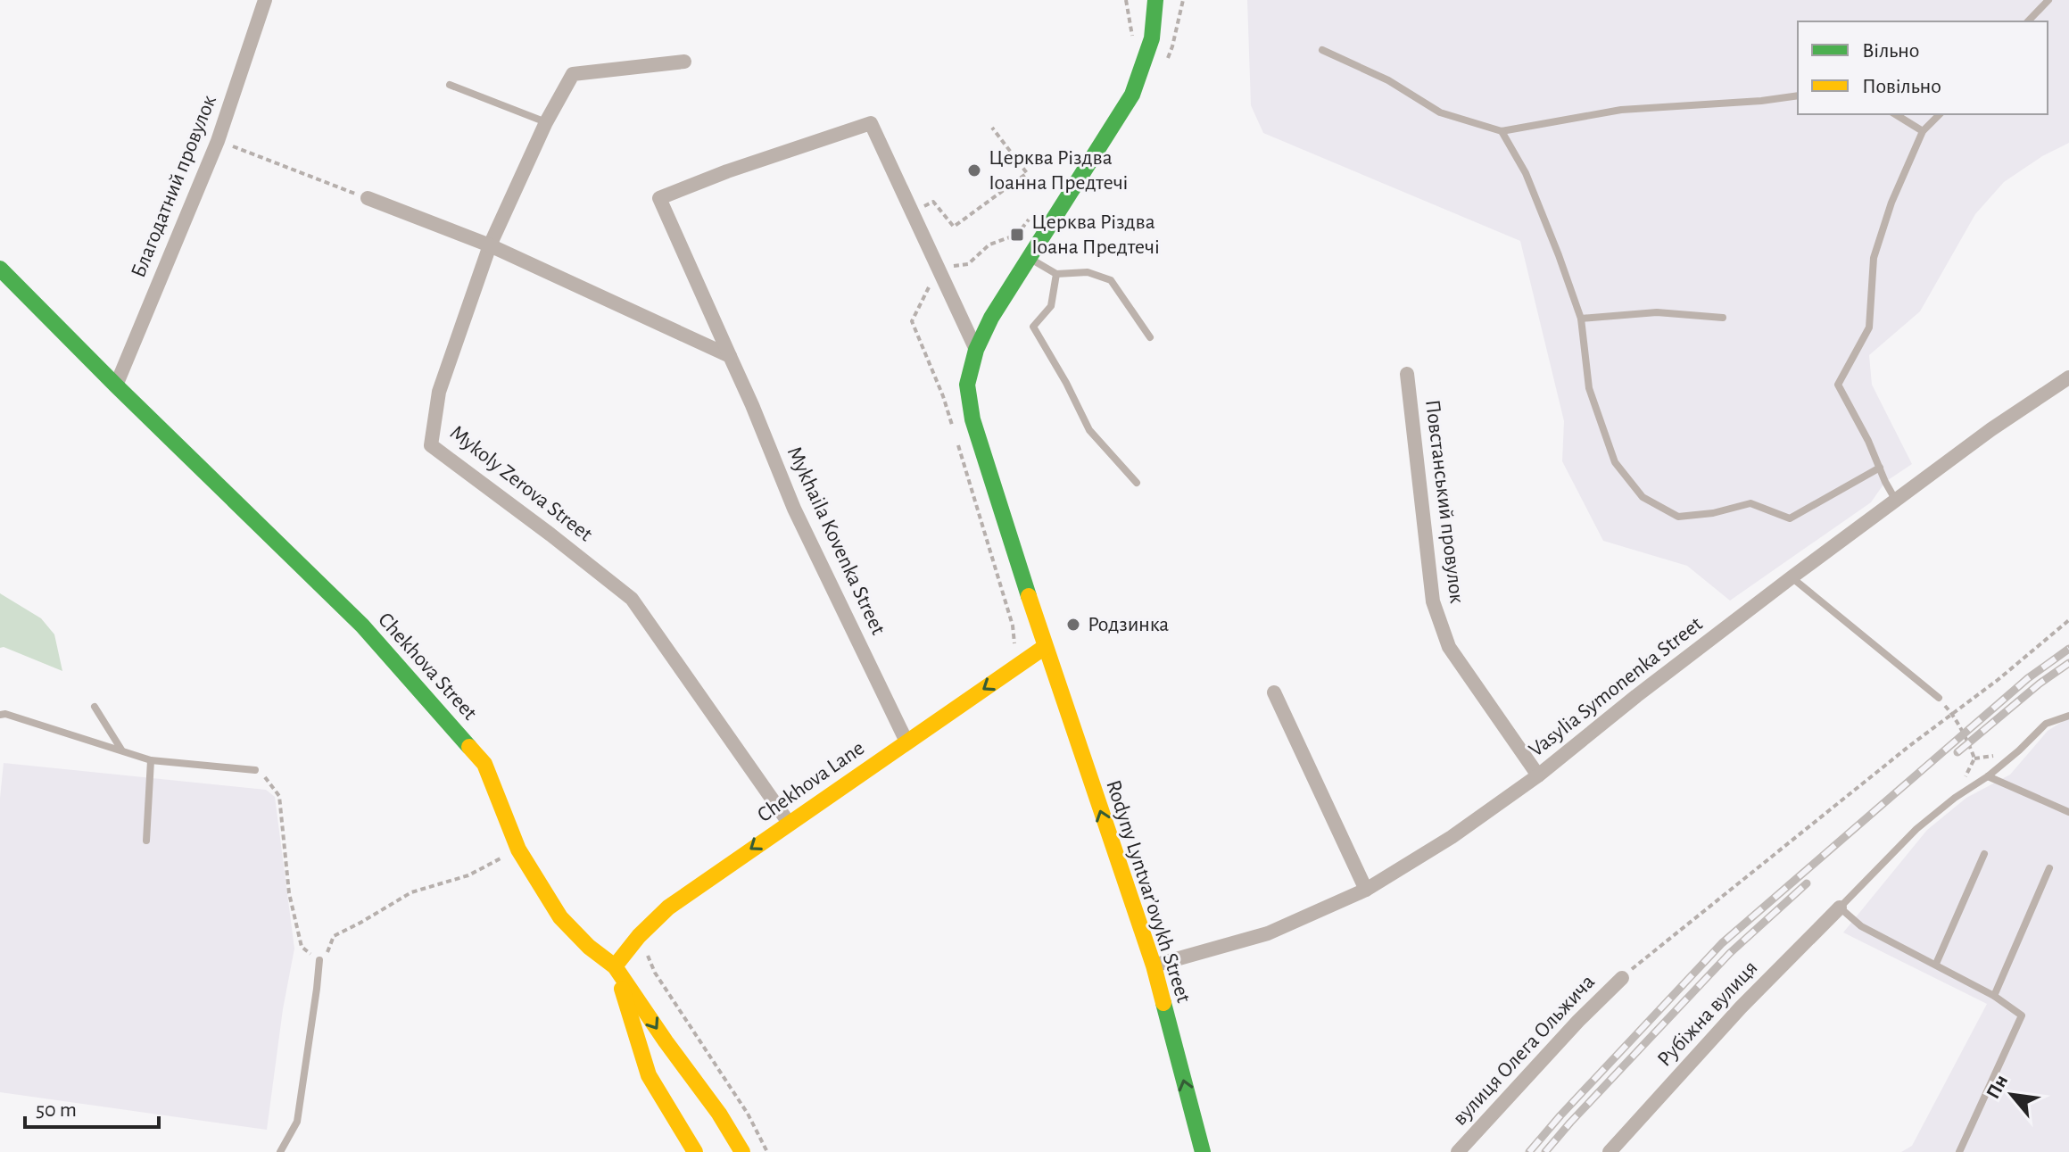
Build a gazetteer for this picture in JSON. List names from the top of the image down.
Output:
{
  "streets": {
    "main road": ["Chekhova Street", "Chekhova Lane", "Rodyny Lyntvar’ovykh Street"],
    "street": [
      "Благодатний провулок",
      "Mykoly Zerova Street",
      "Повстанський провулок",
      "Mykhaila Kovenka Street",
      "Vasylia Symonenka Street",
      "Рубіжна вулиця",
      "вулиця Олега Ольжича"
    ]
  },
  "crossings": [
    ["Благодатний провулок", "Chekhova Street"],
    ["Mykoly Zerova Street", "Chekhova Lane"],
    ["Повстанський провулок", "Vasylia Symonenka Street"],
    ["Mykhaila Kovenka Street", "Chekhova Lane"],
    ["Chekhova Street", "Chekhova Lane"],
    ["Vasylia Symonenka Street", "Rodyny Lyntvar’ovykh Street"],
    ["Chekhova Lane", "Rodyny Lyntvar’ovykh Street"]
  ],
  "one_way": ["Chekhova Lane", "Rodyny Lyntvar’ovykh Street"],
  "places": {
    "other": ["Церква Різдва Іоанна Предтечі", "Родзинка"],
    "transit": ["Церква Різдва Іоана Предтечі"]
  },
  "legend": ["Вільно", "Повільно"],
  "scale_bar": "50 m",
  "north": "top left"
}
